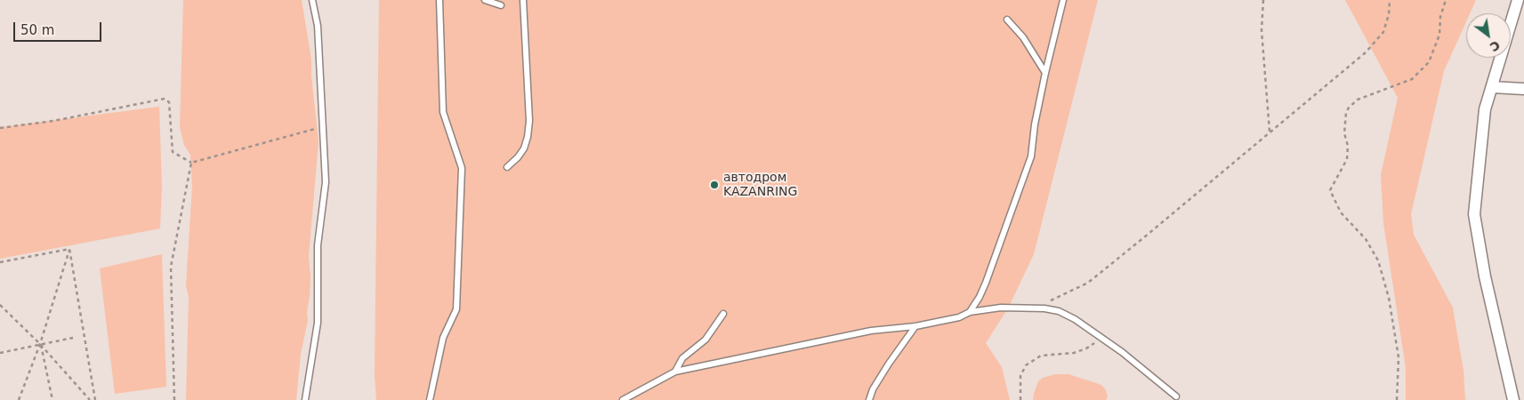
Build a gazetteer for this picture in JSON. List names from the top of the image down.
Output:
{
  "places": ["автодром KAZANRING"],
  "scale_bar": "50 m",
  "north": "bottom right"
}
